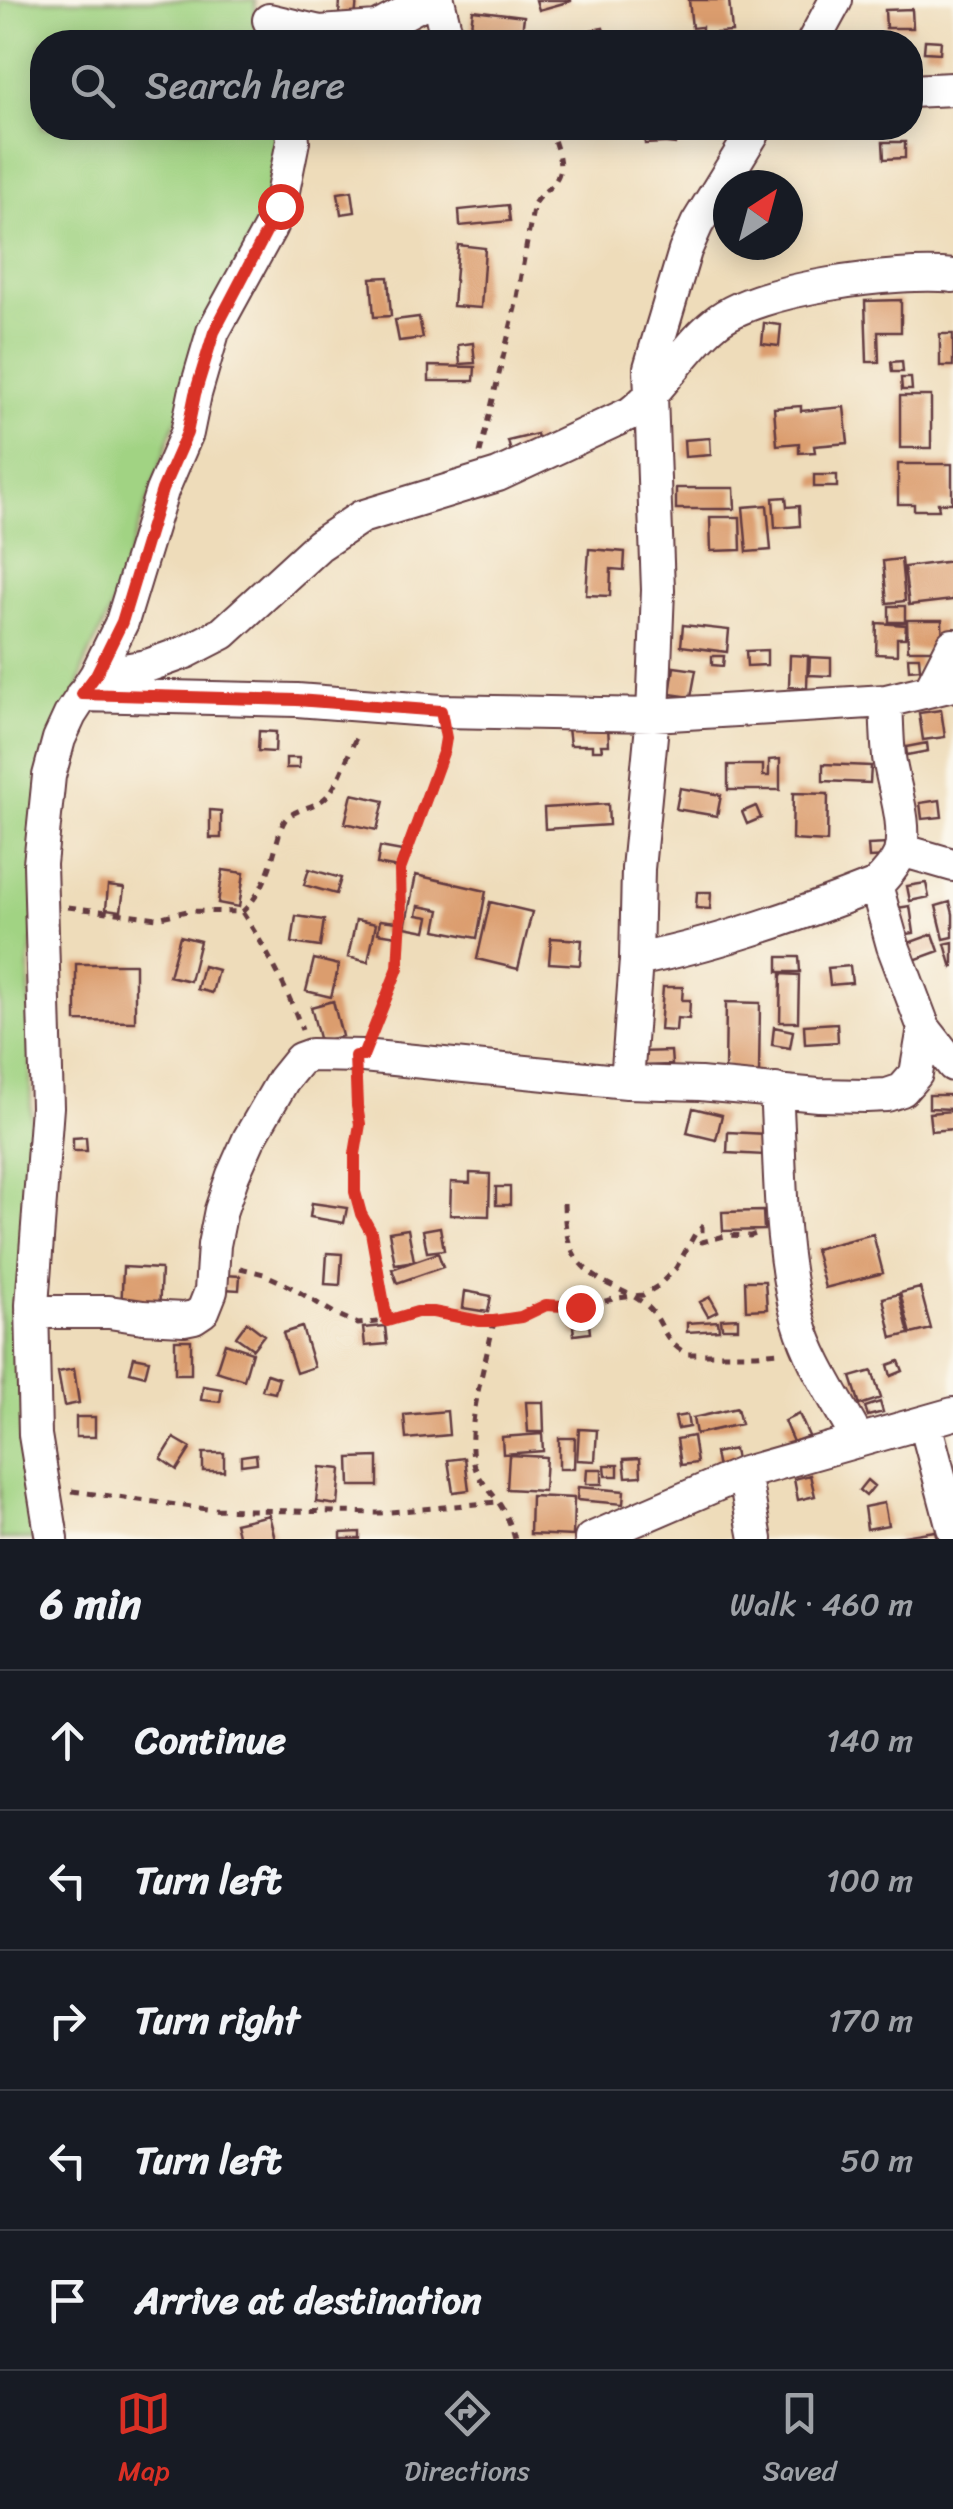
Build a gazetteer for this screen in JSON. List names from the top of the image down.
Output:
{
  "north": "top right",
  "page": {
    "search": "Search here",
    "heading": ["6 min", "Walk · 460 m"],
    "list": [
      ["Continue", "140 m"],
      ["Turn left", "100 m"],
      ["Turn right", "170 m"],
      ["Turn left", "50 m"],
      "Arrive at destination"
    ],
    "nav": ["Map", "Directions", "Saved"]
  }
}
